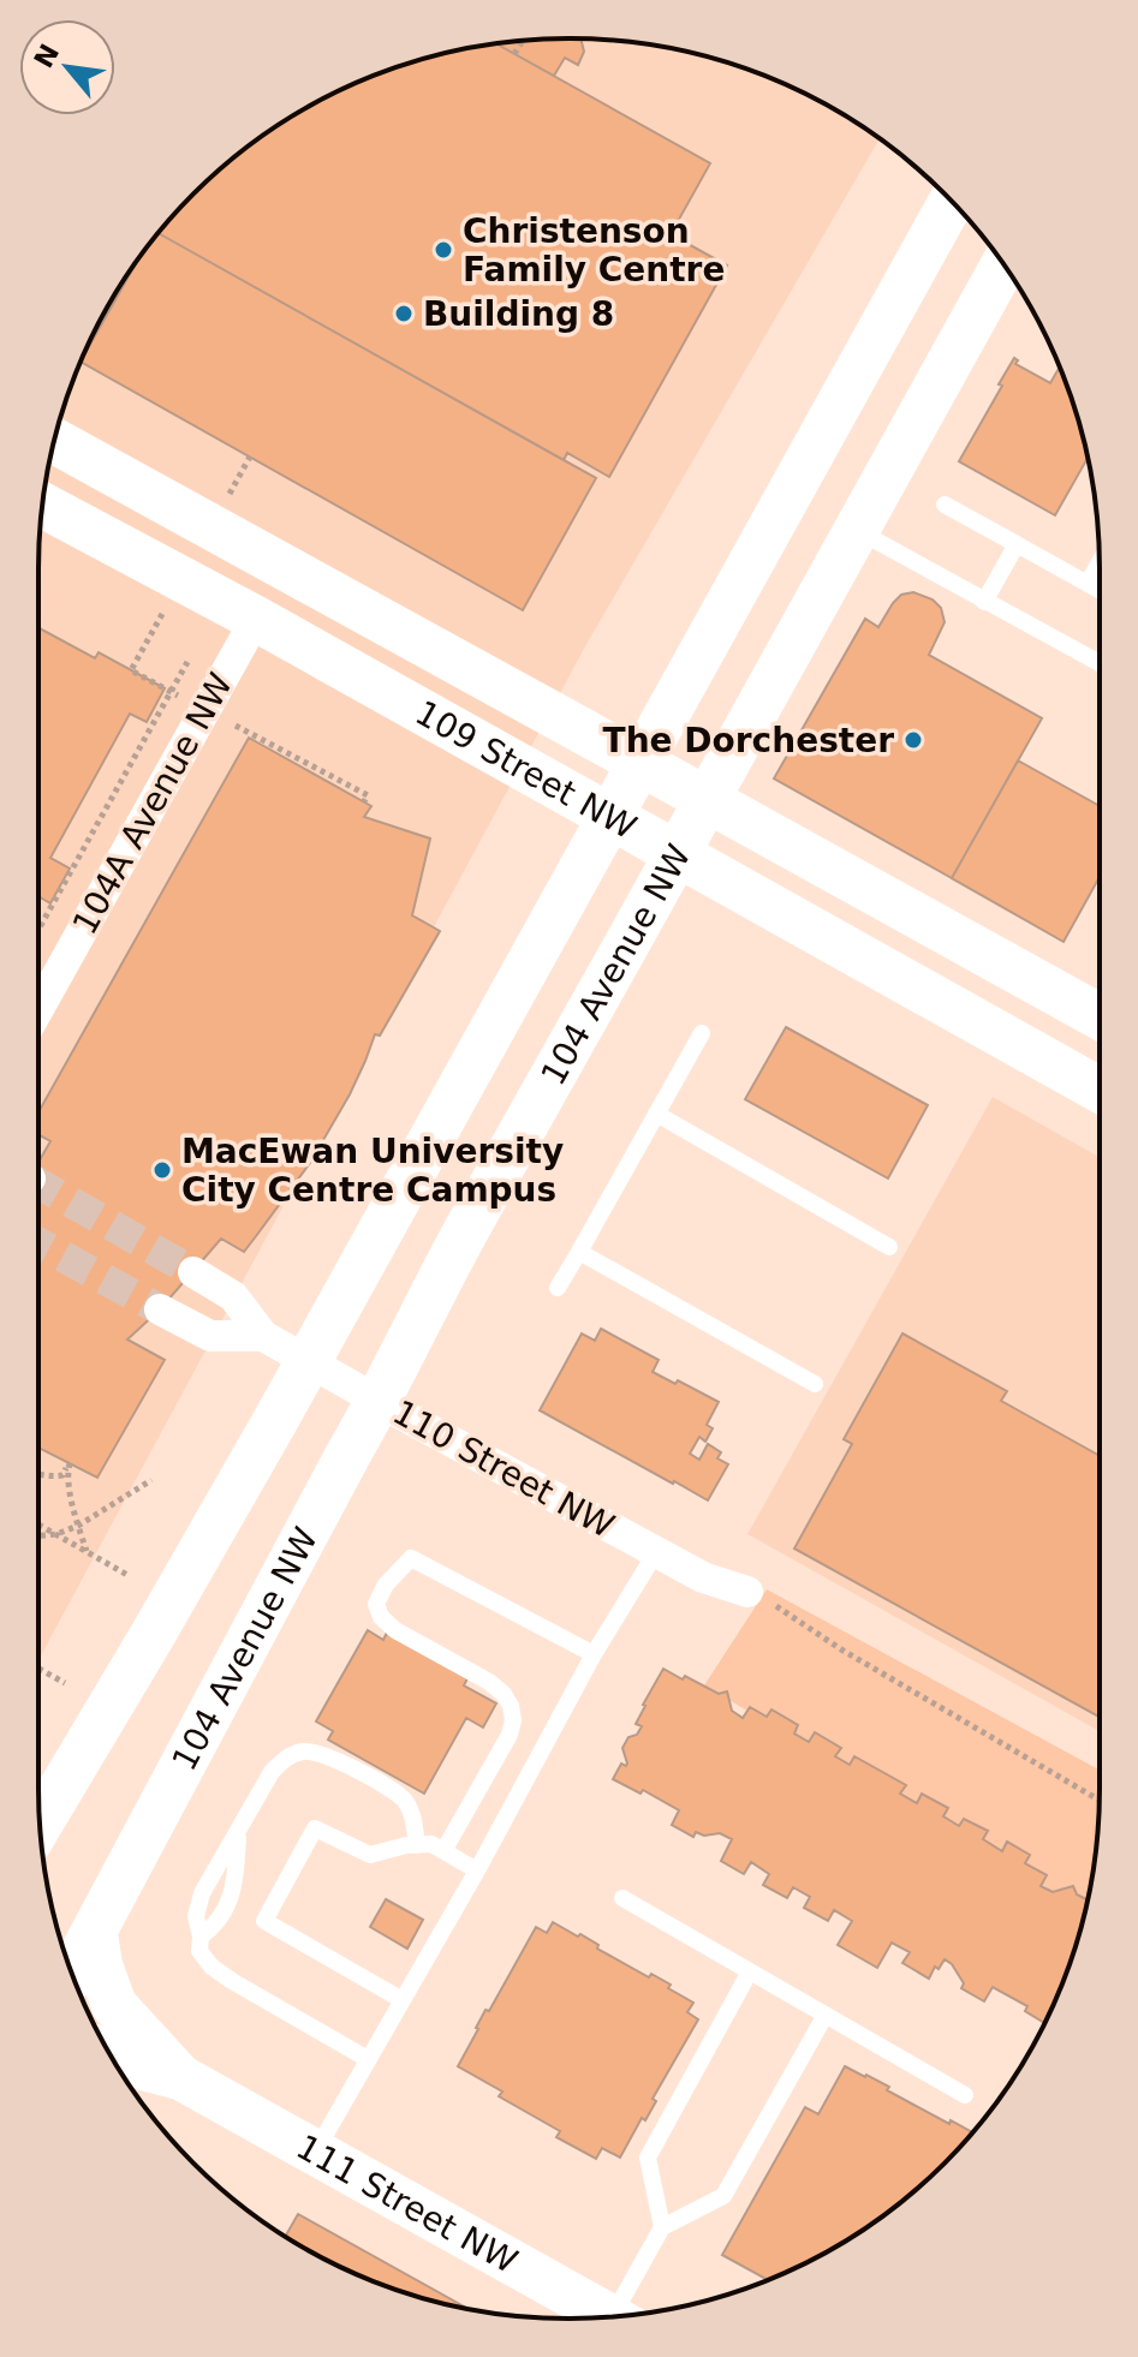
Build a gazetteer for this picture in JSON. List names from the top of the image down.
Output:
{
  "streets": {
    "main road": ["109 Street NW", "104 Avenue NW", "111 Street NW"],
    "street": ["104A Avenue NW", "110 Street NW"]
  },
  "crossings": [
    ["109 Street NW", "104A Avenue NW"],
    ["109 Street NW", "104 Avenue NW"],
    ["104 Avenue NW", "110 Street NW"]
  ],
  "places": [
    "Christenson Family Centre",
    "Building 8",
    "The Dorchester",
    "MacEwan University City Centre Campus"
  ],
  "north": "top left"
}
